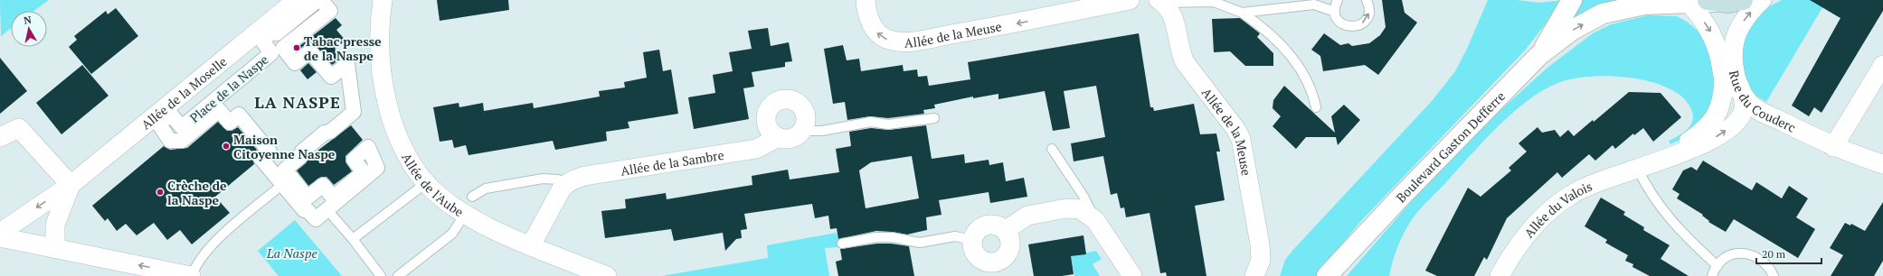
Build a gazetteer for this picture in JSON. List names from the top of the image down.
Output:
{
  "streets": {
    "street": [
      "Allée de la Meuse",
      "Place de la Naspe",
      "Allée de la Moselle",
      "Rue du Couderc",
      "Boulevard Gaston Defferre",
      "Allée de la Sambre",
      "Allée de l'Aube",
      "Allée du Valois"
    ]
  },
  "crossings": [
    ["Rue du Couderc", "Boulevard Gaston Defferre"],
    ["Rue du Couderc", "Allée du Valois"]
  ],
  "districts": ["LA NASPE"],
  "parks": ["La Naspe"],
  "places": ["Tabac presse de la Naspe", "Maison Citoyenne Naspe", "Crèche de la Naspe"],
  "scale_bar": "20 m",
  "north": "top"
}
